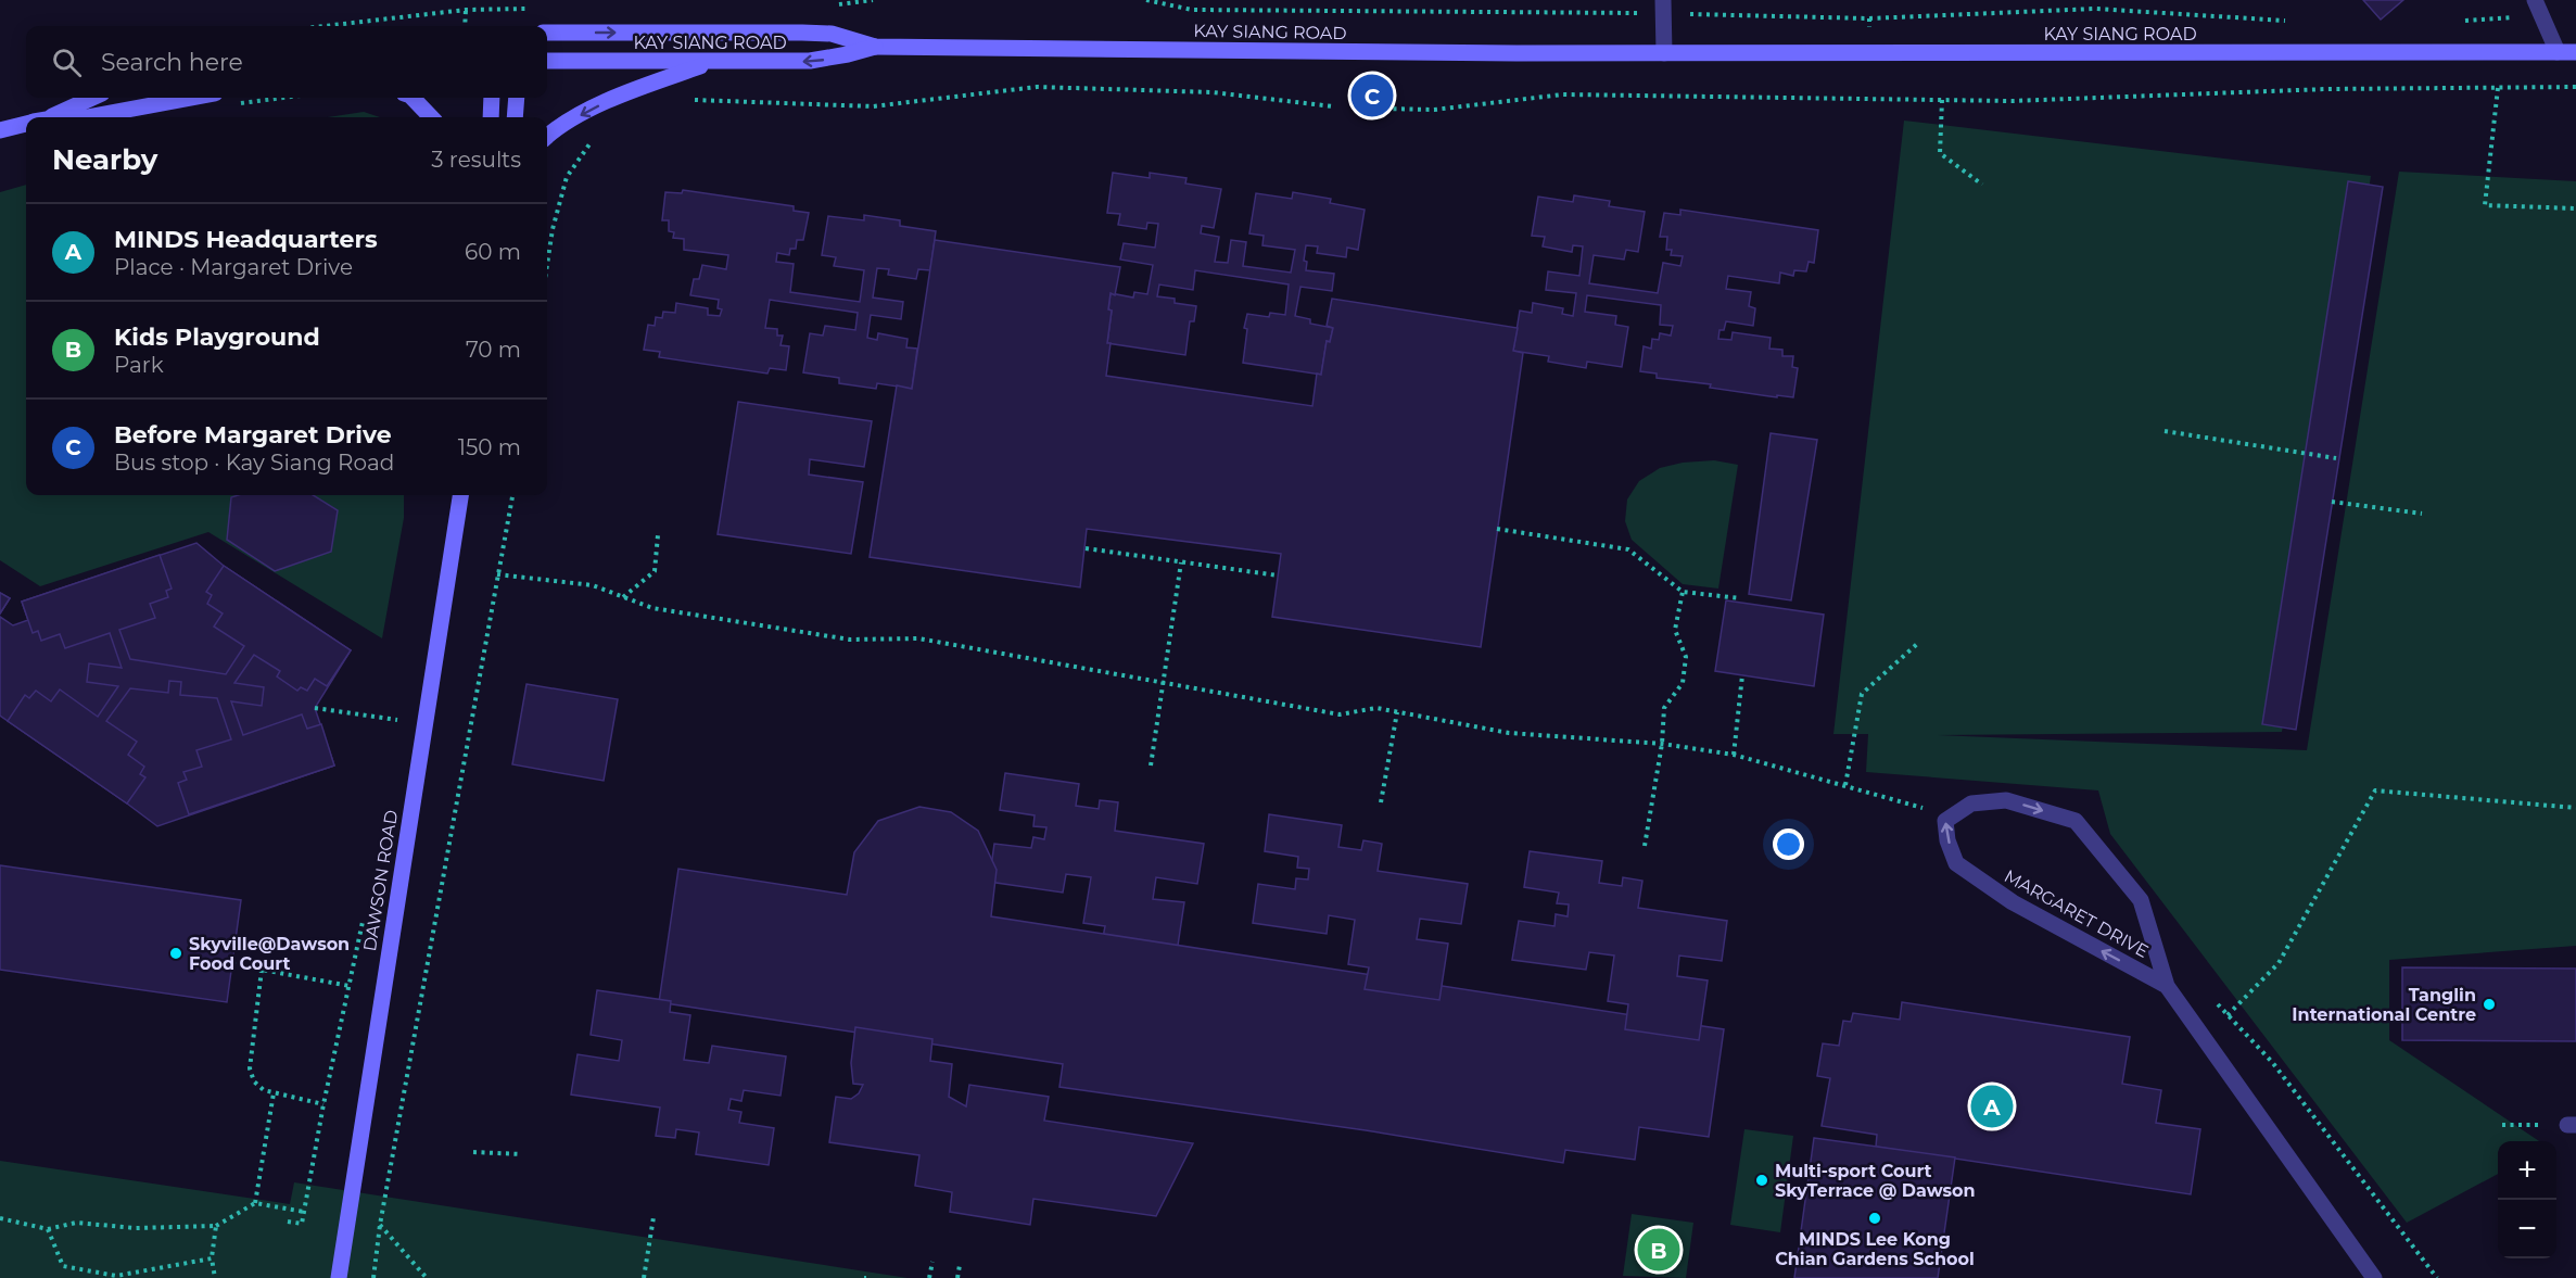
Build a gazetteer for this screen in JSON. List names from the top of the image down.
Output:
{
  "streets": {
    "street": ["KAY SIANG ROAD", "DAWSON ROAD", "MARGARET DRIVE"]
  },
  "places": [
    "Skyville@Dawson Food Court",
    "Tanglin International Centre",
    "Multi-sport Court SkyTerrace @ Dawson",
    "MINDS Lee Kong Chian Gardens School"
  ],
  "page": {
    "search": "Search here",
    "pins": ["C", "A", "B"],
    "heading": ["Nearby", "3 results"],
    "list": [
      {
        "mark": "A",
        "name": "MINDS Headquarters",
        "note": "Place · Margaret Drive",
        "value": "60 m"
      },
      {
        "mark": "B",
        "name": "Kids Playground",
        "note": "Park",
        "value": "70 m"
      },
      {
        "mark": "C",
        "name": "Before Margaret Drive",
        "note": "Bus stop · Kay Siang Road",
        "value": "150 m"
      }
    ],
    "map_buttons": ["+", "−"]
  }
}
